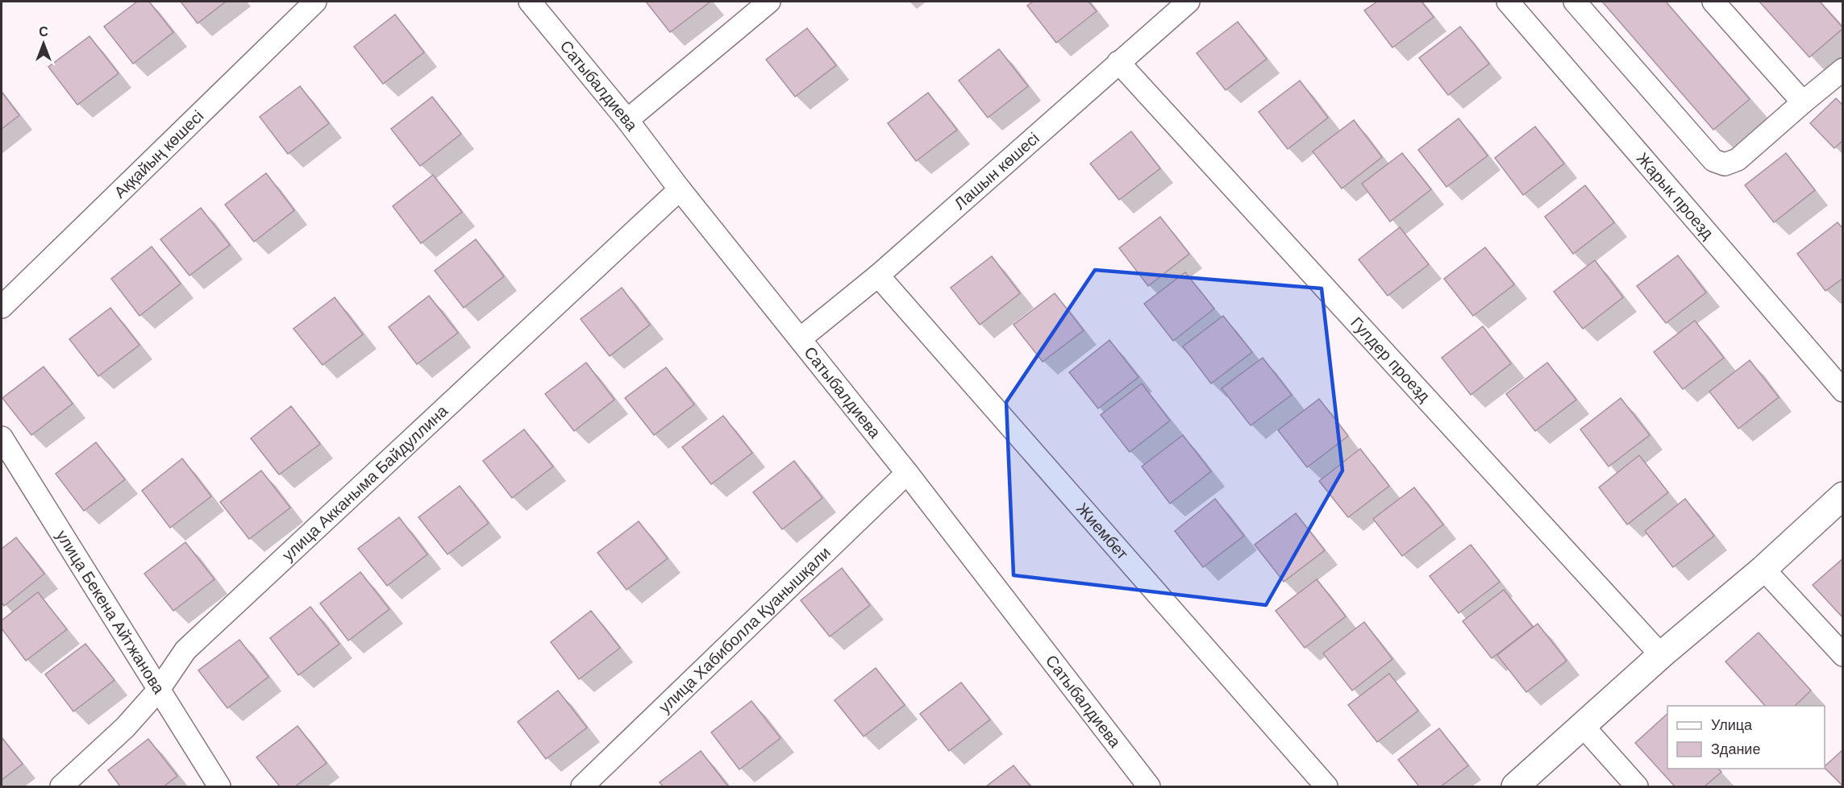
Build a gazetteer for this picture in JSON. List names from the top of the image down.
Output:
{
  "streets": {
    "street": [
      "Сатыбалдиева",
      "Аққайың көшесі",
      "Лашын көшесі",
      "Жарык проезд",
      "Гулдер проезд",
      "улица Акканыма Байдуллина",
      "Жиембет",
      "улица Бекена Айтжанова",
      "улица Хабиболла Қуанышқали"
    ]
  },
  "crossings": [
    ["Сатыбалдиева", "Лашын көшесі"],
    ["Сатыбалдиева", "улица Акканыма Байдуллина"],
    ["Сатыбалдиева", "улица Хабиболла Қуанышқали"],
    ["Лашын көшесі", "Гулдер проезд"],
    ["Лашын көшесі", "Жиембет"],
    ["улица Акканыма Байдуллина", "улица Бекена Айтжанова"]
  ],
  "legend": ["Улица", "Здание"],
  "north": "top"
}
